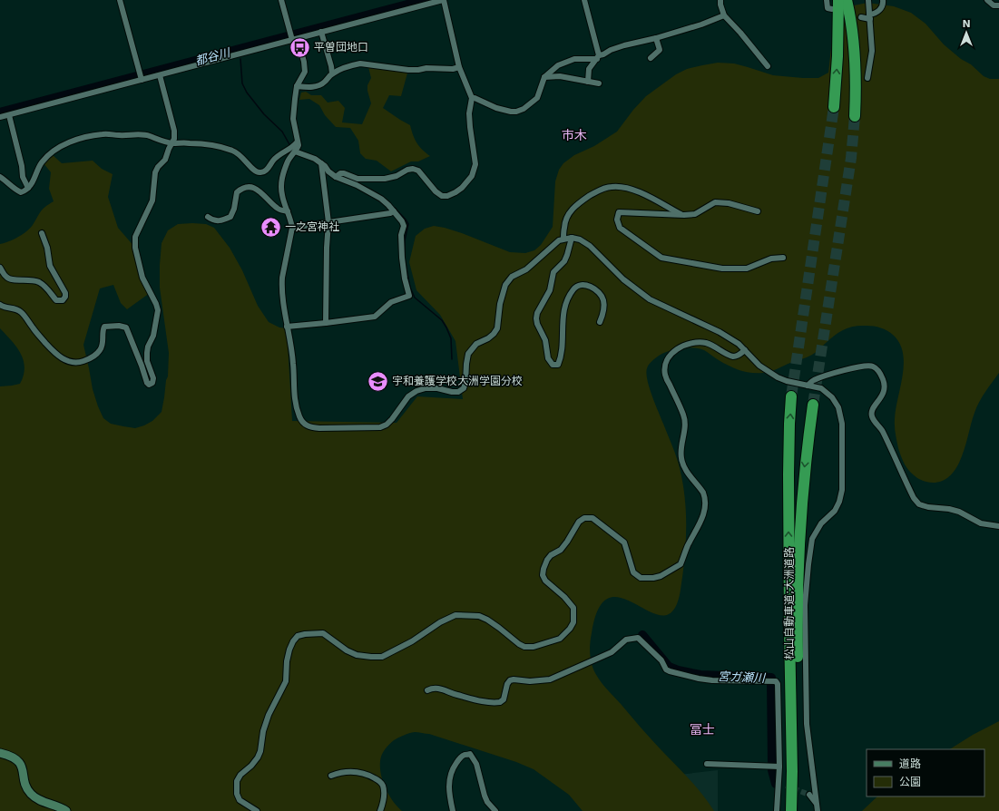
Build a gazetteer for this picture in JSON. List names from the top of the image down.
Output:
{
  "streets": {
    "highway": ["松山自動車道;大洲道路"]
  },
  "districts": ["市木", "冨士"],
  "water": ["都谷川", "宮ガ瀬川"],
  "places": {
    "bus stop": ["平曽団地口"],
    "temple": ["一之宮神社"],
    "school or university": ["宇和養護学校大洲学園分校"]
  },
  "legend": ["道路", "公園"],
  "north": "top"
}
